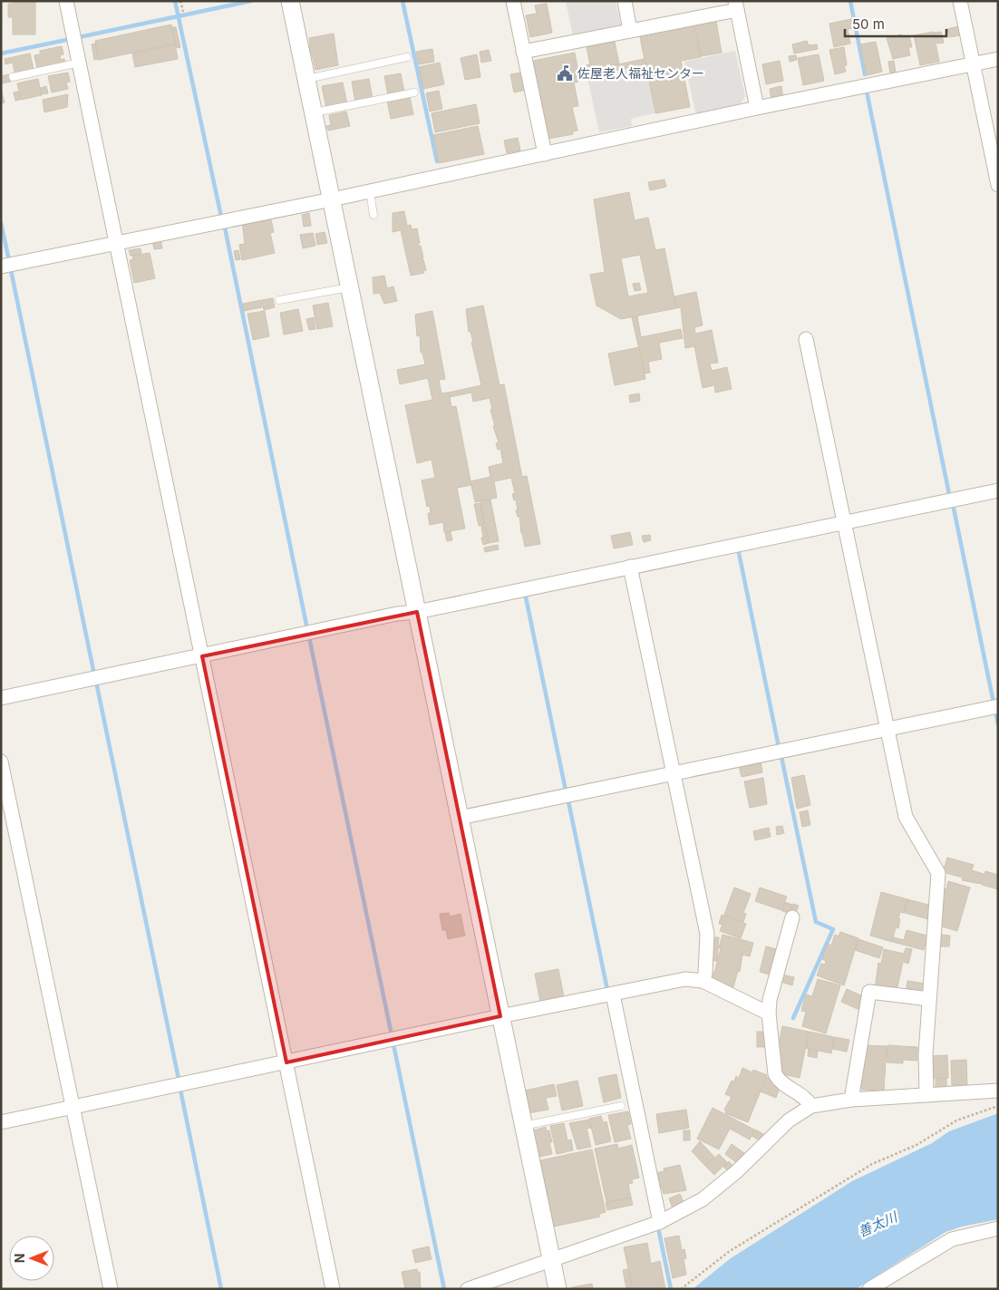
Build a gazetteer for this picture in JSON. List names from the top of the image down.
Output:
{
  "water": ["善太川"],
  "places": {
    "public building": ["佐屋老人福祉センター"]
  },
  "scale_bar": "50 m",
  "north": "left"
}
